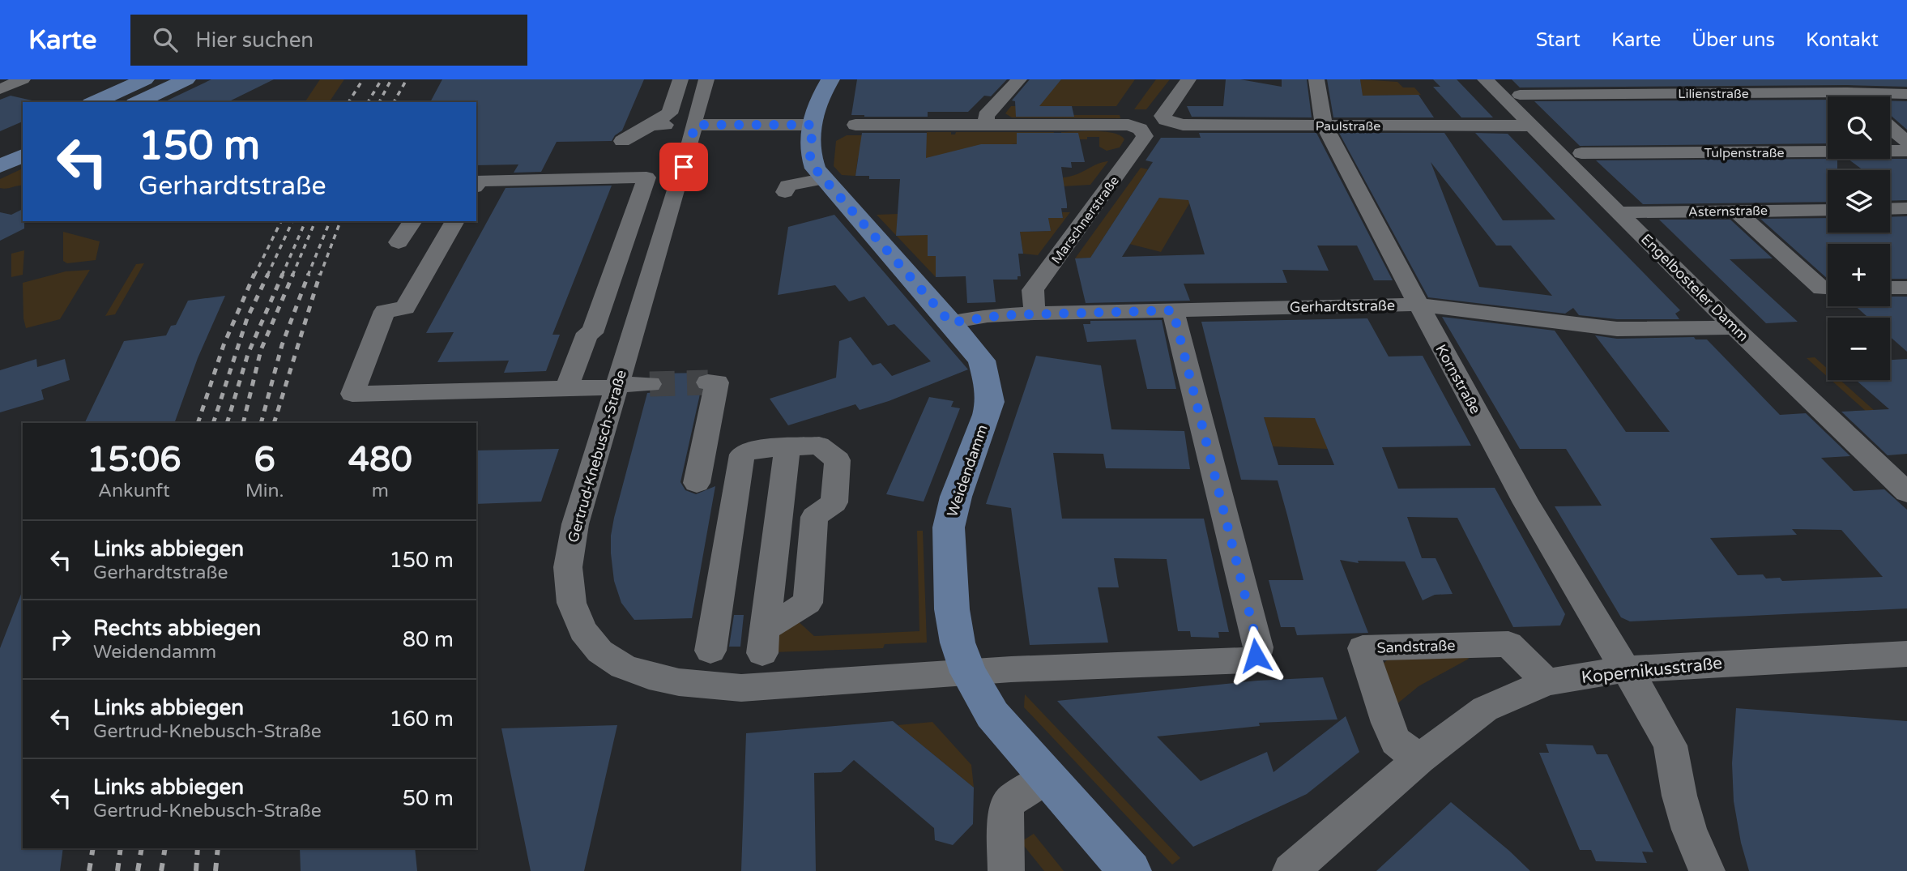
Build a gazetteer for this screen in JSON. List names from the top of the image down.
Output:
{
  "streets": {
    "main road": ["Weidendamm"],
    "street": [
      "Lilienstraße",
      "Paulstraße",
      "Tulpenstraße",
      "Asternstraße",
      "Marschnerstraße",
      "Engelbosteler Damm",
      "Gerhardtstraße",
      "Kornstraße",
      "Gertrud-Knebusch-Straße",
      "Sandstraße",
      "Kopernikusstraße"
    ]
  },
  "crossings": [
    ["Paulstraße", "Engelbosteler Damm"],
    ["Paulstraße", "Kornstraße"],
    ["Asternstraße", "Engelbosteler Damm"],
    ["Marschnerstraße", "Gerhardtstraße"],
    ["Engelbosteler Damm", "Gerhardtstraße"],
    ["Gerhardtstraße", "Kornstraße"],
    ["Gerhardtstraße", "Weidendamm"],
    ["Kornstraße", "Kopernikusstraße"],
    ["Gertrud-Knebusch-Straße", "Weidendamm"],
    ["Sandstraße", "Kopernikusstraße"]
  ],
  "page": {
    "header": "Karte",
    "search": "Hier suchen",
    "nav": [
      "Start",
      "Karte",
      "Über uns",
      "Kontakt"
    ],
    "map_buttons": ["+", "−"],
    "turn": ["150 m", "Gerhardtstraße"],
    "eta": [
      "15:06",
      "Ankunft",
      "6",
      "Min.",
      "480",
      "m"
    ],
    "list": [
      {
        "name": "Links abbiegen",
        "note": "Gerhardtstraße",
        "value": "150 m"
      },
      {
        "name": "Rechts abbiegen",
        "note": "Weidendamm",
        "value": "80 m"
      },
      {
        "name": "Links abbiegen",
        "note": "Gertrud-Knebusch-Straße",
        "value": "160 m"
      },
      {
        "name": "Links abbiegen",
        "note": "Gertrud-Knebusch-Straße",
        "value": "50 m"
      }
    ]
  }
}
